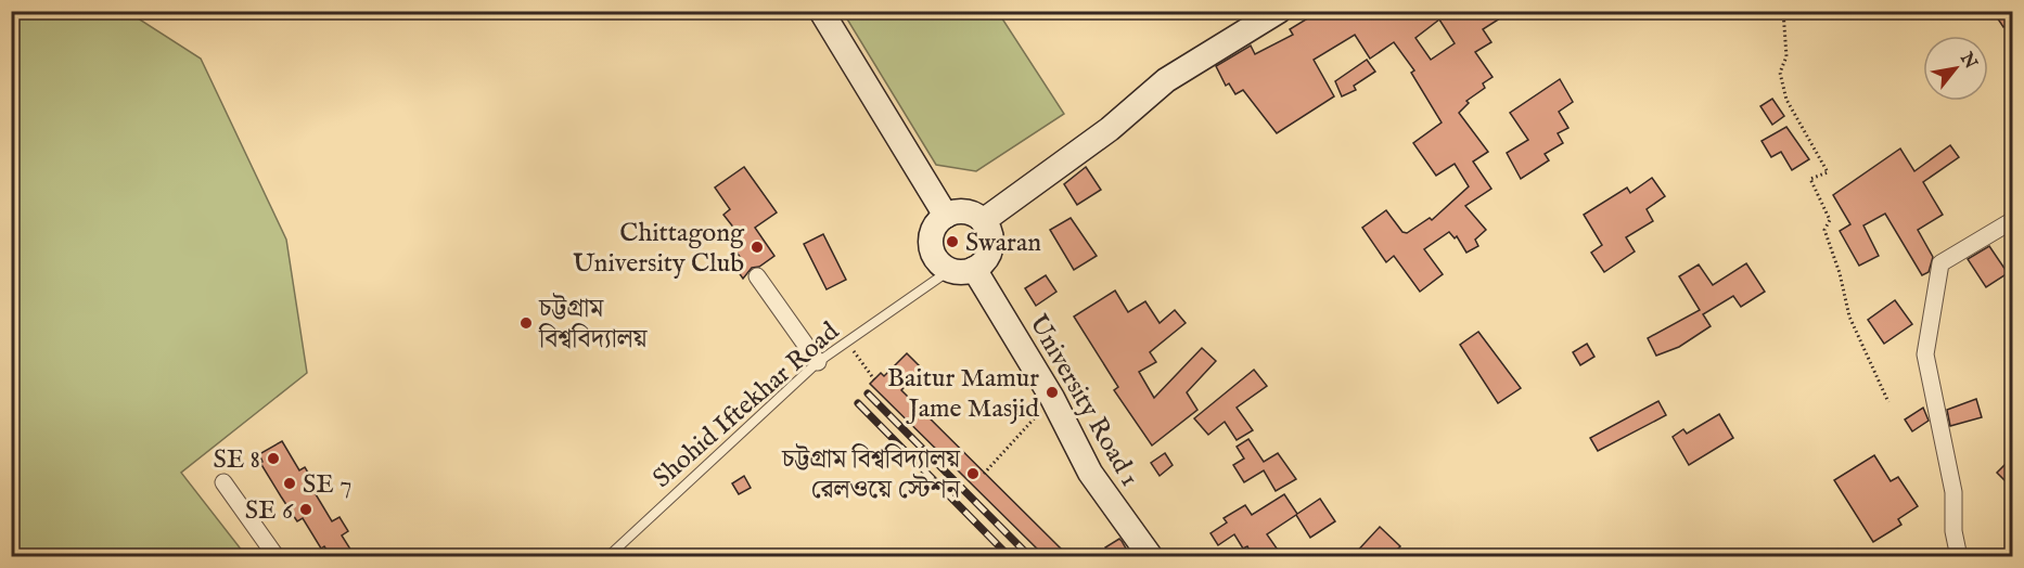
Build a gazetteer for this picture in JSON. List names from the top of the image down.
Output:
{
  "streets": {
    "street": ["University Road 1"],
    "lane": ["Shohid Iftekhar Road"]
  },
  "crossings": [
    ["University Road 1", "Shohid Iftekhar Road"]
  ],
  "places": [
    "Swaran",
    "Chittagong University Club",
    "চট্টগ্রাম বিশ্ববিদ্যালয়",
    "Baitur Mamur Jame Masjid",
    "SE 8",
    "চট্টগ্রাম বিশ্ববিদ্যালয় রেলওয়ে স্টেশন",
    "SE 7",
    "SE 6"
  ],
  "north": "top right"
}
